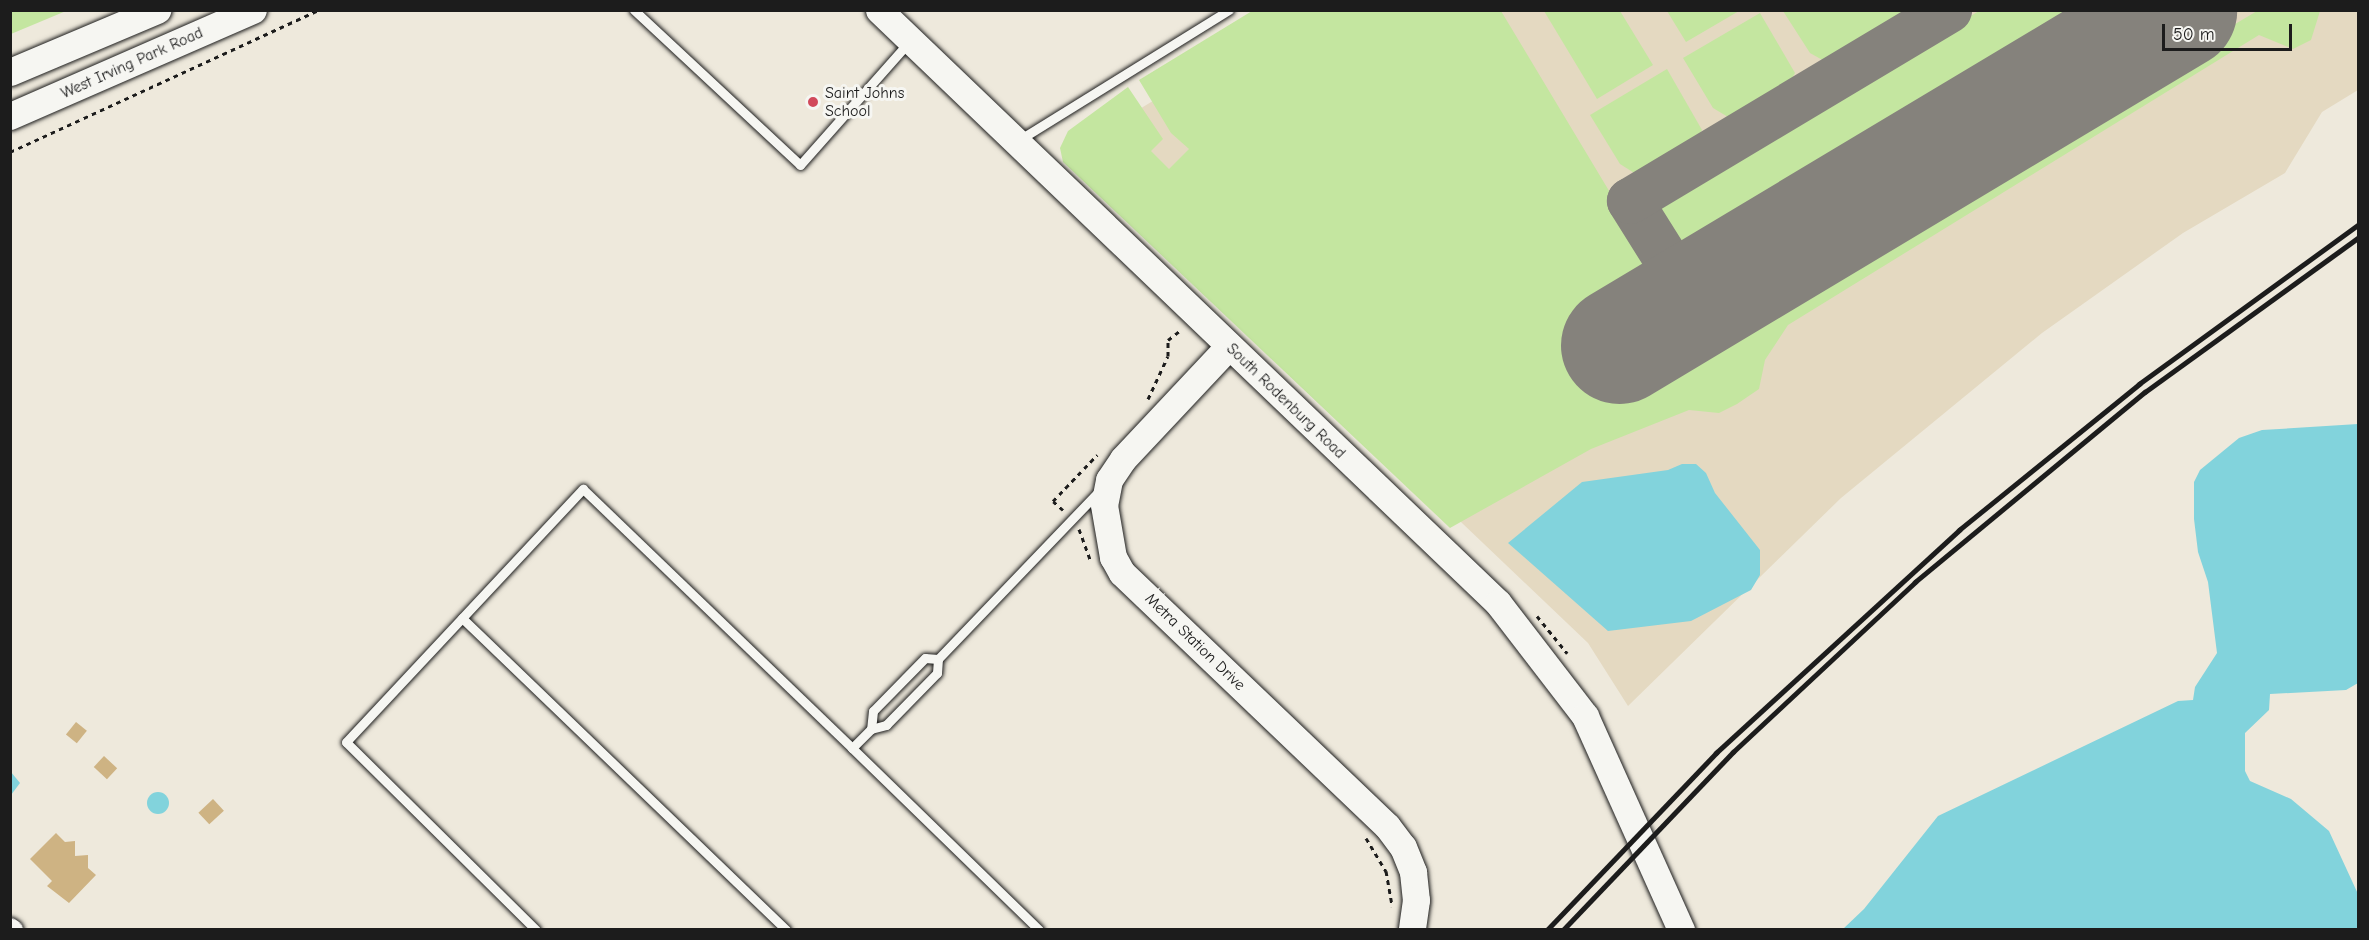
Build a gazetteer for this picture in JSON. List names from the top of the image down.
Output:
{
  "streets": {
    "street": ["West Irving Park Road", "South Rodenburg Road", "Metra Station Drive"]
  },
  "crossings": [
    ["South Rodenburg Road", "Metra Station Drive"]
  ],
  "places": ["Saint Johns School"],
  "scale_bar": "50 m"
}
